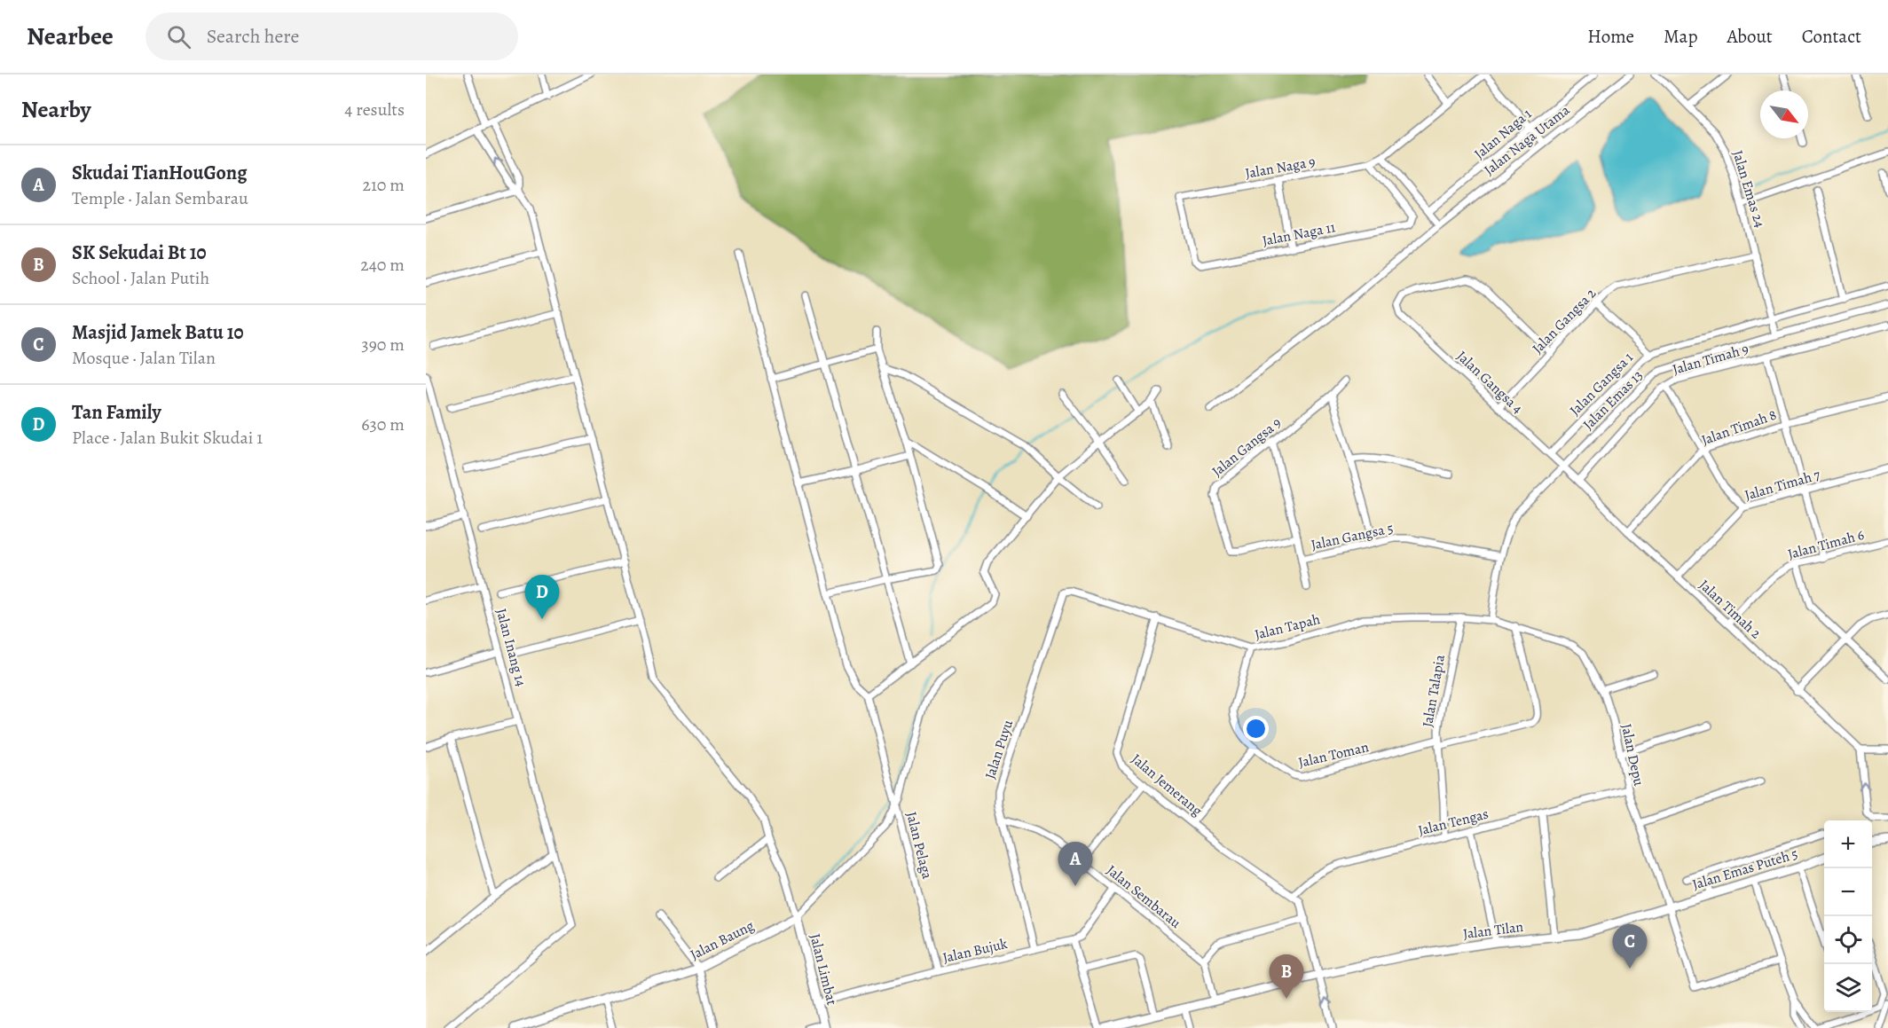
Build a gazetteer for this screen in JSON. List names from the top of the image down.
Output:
{
  "streets": {
    "street": [
      "Jalan Naga 1",
      "Jalan Naga Utama",
      "Jalan Naga 9",
      "Jalan Emas 24",
      "Jalan Naga 11",
      "Jalan Gangsa 2",
      "Jalan Timah 9",
      "Jalan Gangsa 4",
      "Jalan Gangsa 1",
      "Jalan Emas 13",
      "Jalan Timah 8",
      "Jalan Gangsa 9",
      "Jalan Timah 7",
      "Jalan Gangsa 5",
      "Jalan Timah 6",
      "Jalan Timah 2",
      "Jalan Tapah",
      "Jalan Inang 14",
      "Jalan Talapia",
      "Jalan Puyu",
      "Jalan Toman",
      "Jalan Depu",
      "Jalan Jemerang",
      "Jalan Tengas",
      "Jalan Pelaga",
      "Jalan Emas Puteh 5",
      "Jalan Sembarau",
      "Jalan Tilan",
      "Jalan Baung",
      "Jalan Bujuk",
      "Jalan Limbat"
    ]
  },
  "crossings": [
    ["Jalan Naga 9", "Jalan Naga 11"],
    ["Jalan Emas 24", "Jalan Gangsa 2"],
    ["Jalan Emas 24", "Jalan Gangsa 1"],
    ["Jalan Emas 24", "Jalan Emas 13"],
    ["Jalan Gangsa 2", "Jalan Gangsa 4"],
    ["Jalan Timah 9", "Jalan Timah 2"],
    ["Jalan Gangsa 4", "Jalan Gangsa 1"],
    ["Jalan Gangsa 4", "Jalan Emas 13"],
    ["Jalan Gangsa 4", "Jalan Timah 2"],
    ["Jalan Emas 13", "Jalan Gangsa 5"],
    ["Jalan Emas 13", "Jalan Timah 2"],
    ["Jalan Emas 13", "Jalan Depu"],
    ["Jalan Timah 8", "Jalan Timah 2"],
    ["Jalan Timah 7", "Jalan Timah 2"],
    ["Jalan Timah 6", "Jalan Timah 2"],
    ["Jalan Tapah", "Jalan Talapia"],
    ["Jalan Tapah", "Jalan Puyu"],
    ["Jalan Tapah", "Jalan Toman"],
    ["Jalan Tapah", "Jalan Depu"],
    ["Jalan Tapah", "Jalan Jemerang"],
    ["Jalan Talapia", "Jalan Toman"],
    ["Jalan Talapia", "Jalan Depu"],
    ["Jalan Puyu", "Jalan Sembarau"],
    ["Jalan Puyu", "Jalan Bujuk"],
    ["Jalan Depu", "Jalan Tengas"],
    ["Jalan Depu", "Jalan Emas Puteh 5"],
    ["Jalan Depu", "Jalan Tilan"],
    ["Jalan Jemerang", "Jalan Tengas"],
    ["Jalan Pelaga", "Jalan Baung"],
    ["Jalan Pelaga", "Jalan Bujuk"],
    ["Jalan Emas Puteh 5", "Jalan Tilan"],
    ["Jalan Baung", "Jalan Limbat"],
    ["Jalan Bujuk", "Jalan Limbat"]
  ],
  "north": "bottom right",
  "page": {
    "header": "Nearbee",
    "search": "Search here",
    "nav": [
      "Home",
      "Map",
      "About",
      "Contact"
    ],
    "heading": ["Nearby", "4 results"],
    "list": [
      {
        "mark": "A",
        "name": "Skudai TianHouGong",
        "note": "Temple · Jalan Sembarau",
        "value": "210 m"
      },
      {
        "mark": "B",
        "name": "SK Sekudai Bt 10",
        "note": "School · Jalan Putih",
        "value": "240 m"
      },
      {
        "mark": "C",
        "name": "Masjid Jamek Batu 10",
        "note": "Mosque · Jalan Tilan",
        "value": "390 m"
      },
      {
        "mark": "D",
        "name": "Tan Family",
        "note": "Place · Jalan Bukit Skudai 1",
        "value": "630 m"
      }
    ],
    "pins": [
      "D",
      "A",
      "C",
      "B"
    ],
    "map_buttons": ["+", "−"]
  }
}
